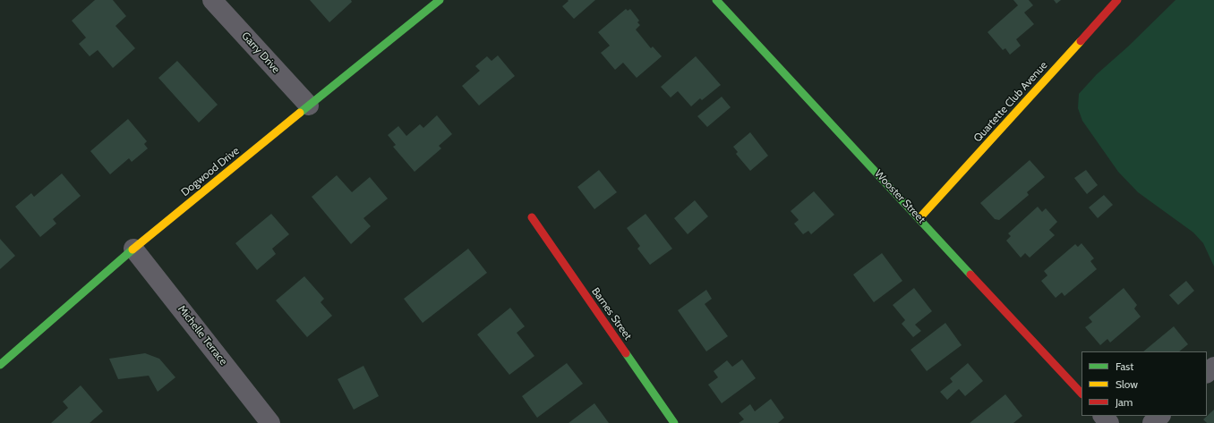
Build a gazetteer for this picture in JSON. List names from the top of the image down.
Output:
{
  "streets": {
    "street": [
      "Garry Drive",
      "Quartette Club Avenue",
      "Dogwood Drive",
      "Wooster Street",
      "Barnes Street",
      "Michelle Terrace"
    ]
  },
  "crossings": [
    ["Garry Drive", "Dogwood Drive"],
    ["Quartette Club Avenue", "Wooster Street"],
    ["Dogwood Drive", "Michelle Terrace"]
  ],
  "legend": ["Fast", "Slow", "Jam"]
}
